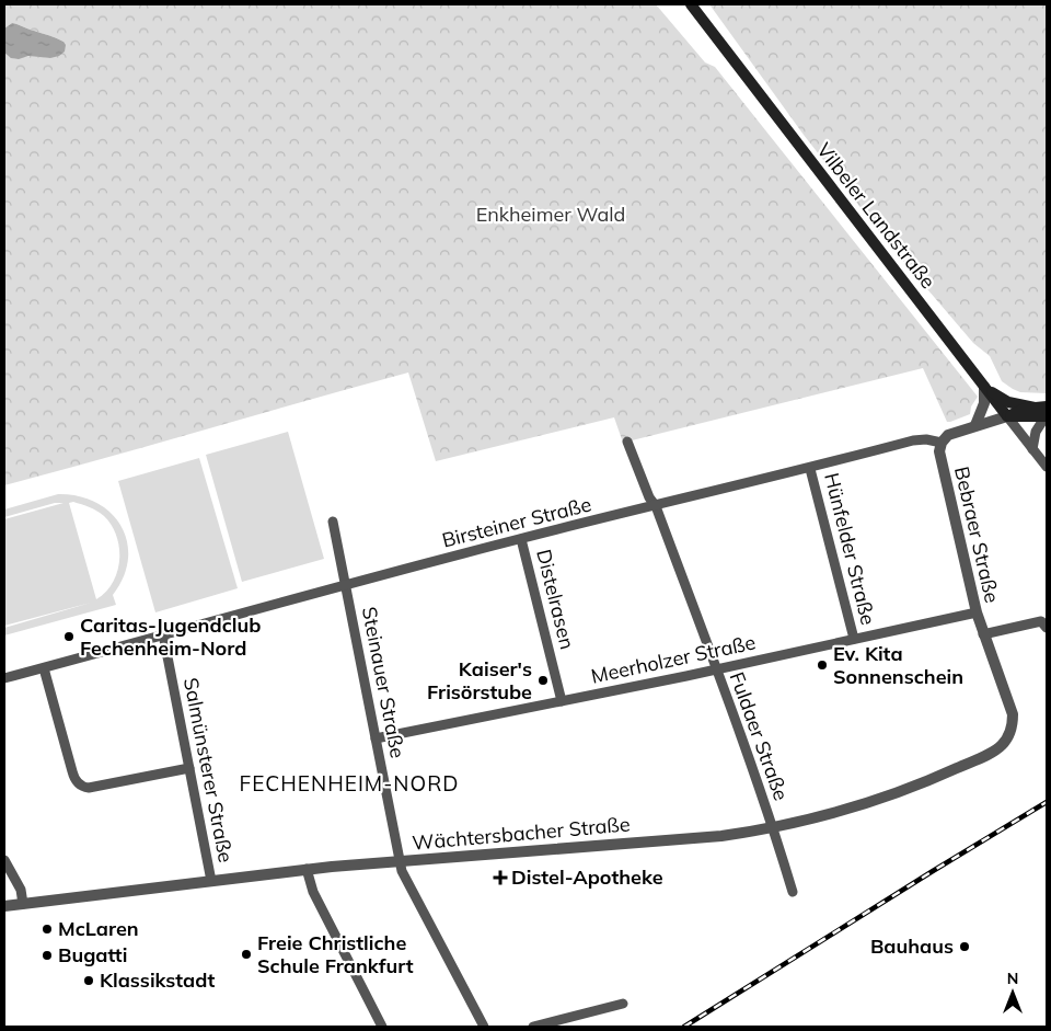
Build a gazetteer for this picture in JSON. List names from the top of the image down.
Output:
{
  "streets": {
    "main road": ["Vilbeler Landstraße"],
    "street": [
      "Birsteiner Straße",
      "Bebraer Straße",
      "Hünfelder Straße",
      "Distelrasen",
      "Meerholzer Straße",
      "Steinauer Straße",
      "Fuldaer Straße",
      "Salmünsterer Straße",
      "Wächtersbacher Straße"
    ]
  },
  "crossings": [
    ["Birsteiner Straße", "Bebraer Straße"],
    ["Birsteiner Straße", "Hünfelder Straße"],
    ["Birsteiner Straße", "Distelrasen"],
    ["Birsteiner Straße", "Steinauer Straße"],
    ["Birsteiner Straße", "Fuldaer Straße"],
    ["Birsteiner Straße", "Salmünsterer Straße"],
    ["Bebraer Straße", "Meerholzer Straße"],
    ["Bebraer Straße", "Wächtersbacher Straße"],
    ["Hünfelder Straße", "Meerholzer Straße"],
    ["Distelrasen", "Meerholzer Straße"],
    ["Meerholzer Straße", "Steinauer Straße"],
    ["Meerholzer Straße", "Fuldaer Straße"],
    ["Steinauer Straße", "Wächtersbacher Straße"],
    ["Fuldaer Straße", "Wächtersbacher Straße"],
    ["Salmünsterer Straße", "Wächtersbacher Straße"]
  ],
  "districts": ["FECHENHEIM-NORD"],
  "parks": ["Enkheimer Wald"],
  "places": {
    "other": [
      "Caritas-Jugendclub Fechenheim-Nord",
      "Ev. Kita Sonnenschein",
      "Kaiser's Frisörstube",
      "McLaren",
      "Bauhaus",
      "Freie Christliche Schule Frankfurt",
      "Bugatti",
      "Klassikstadt"
    ],
    "health": ["Distel-Apotheke"]
  },
  "north": "top"
}
